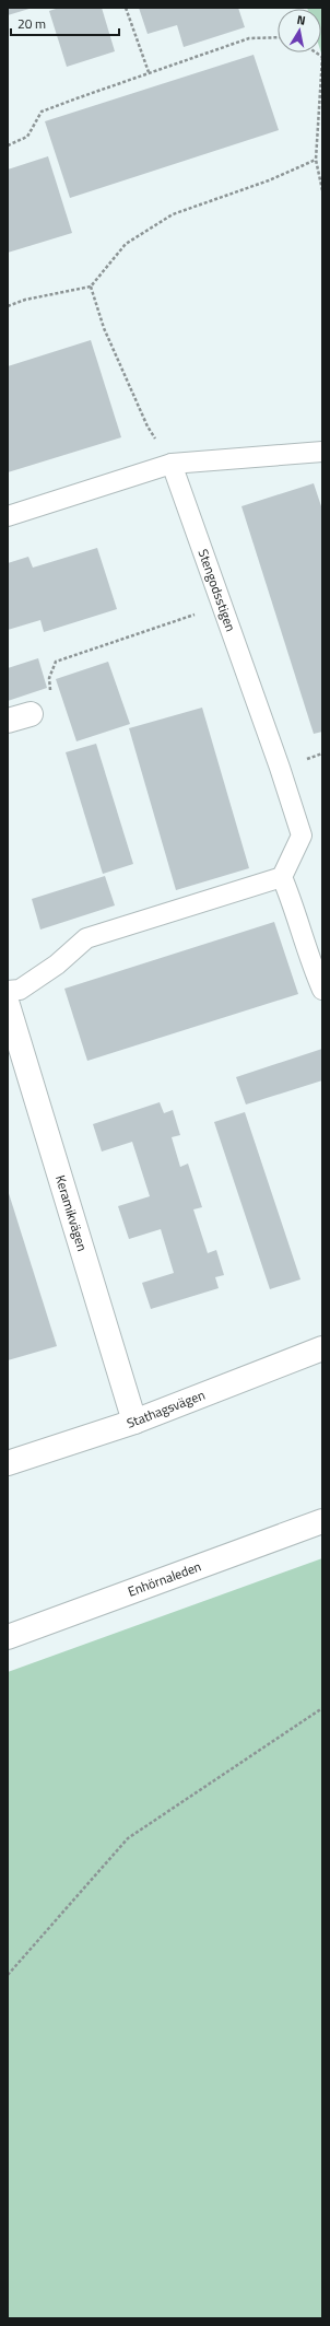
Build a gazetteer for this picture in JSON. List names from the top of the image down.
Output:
{
  "streets": {
    "street": ["Keramikvägen", "Stathagsvägen", "Enhörnaleden"],
    "lane": ["Stengodsstigen"]
  },
  "crossings": [
    ["Keramikvägen", "Stathagsvägen"]
  ],
  "scale_bar": "20 m",
  "north": "top"
}
